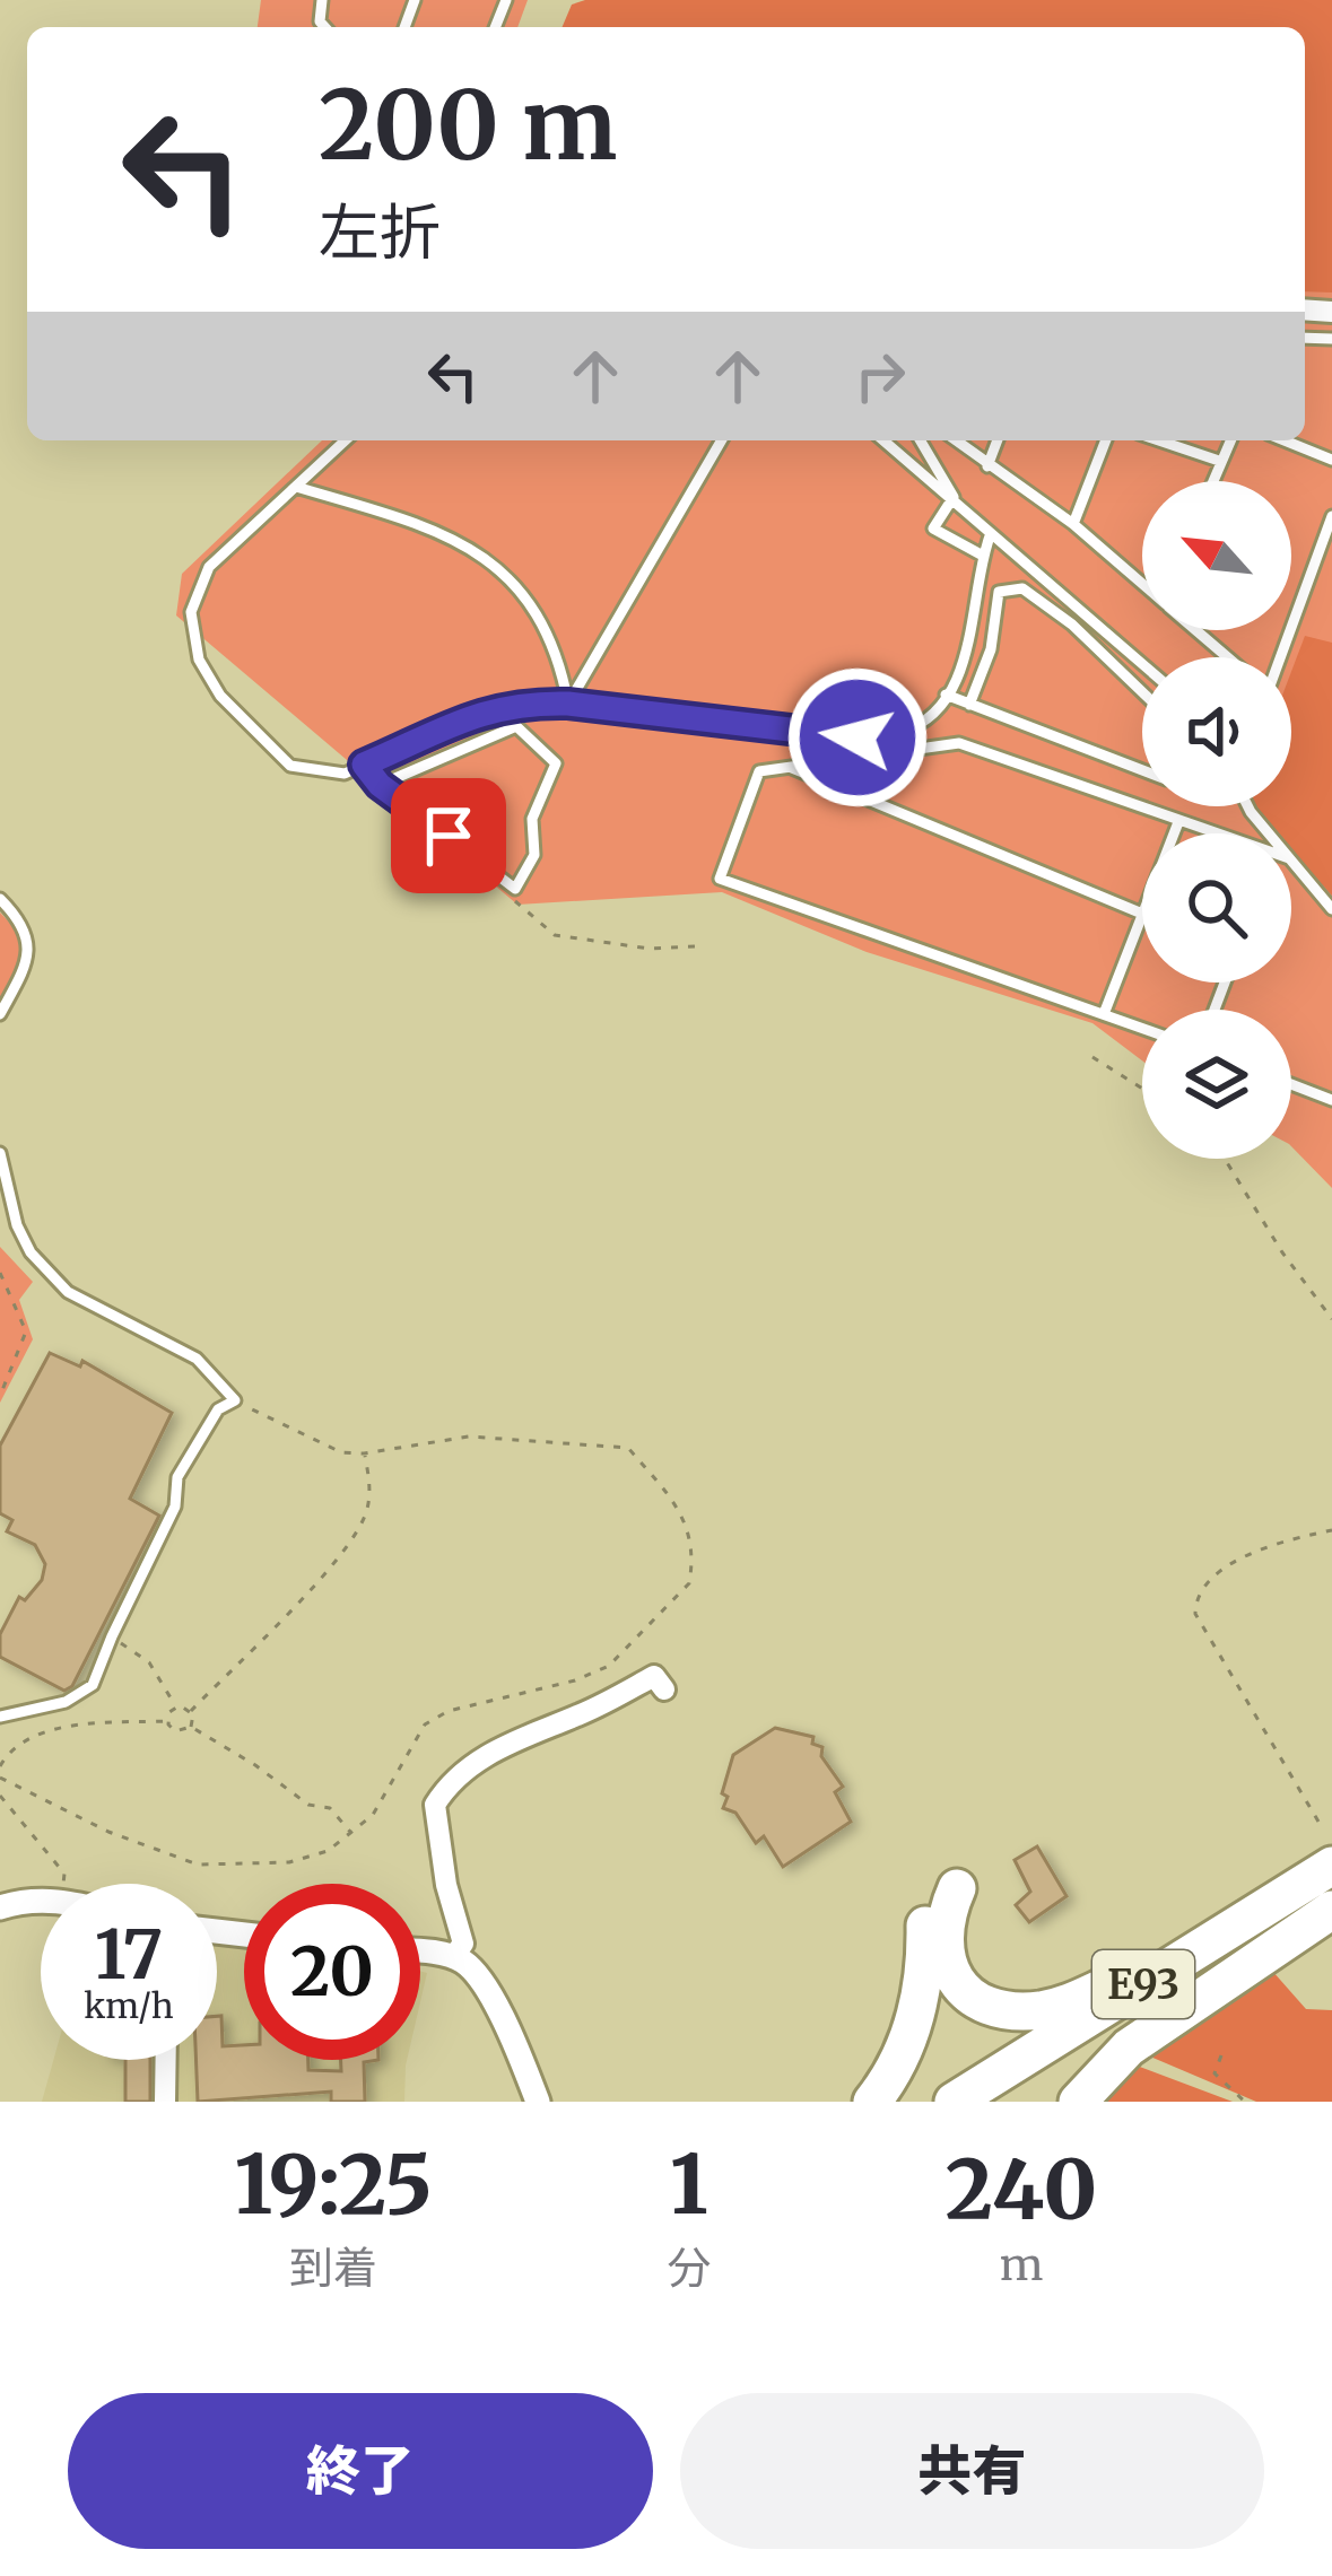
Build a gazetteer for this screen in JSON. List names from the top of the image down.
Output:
{
  "streets": {
    "highway": ["E93"]
  },
  "north": "top left",
  "page": {
    "turn": ["200 m", "左折"],
    "speed": "17 km/h",
    "limit": "20",
    "eta": [
      "19:25",
      "到着",
      "1",
      "分",
      "240",
      "m"
    ],
    "buttons": ["終了", "共有"]
  }
}
